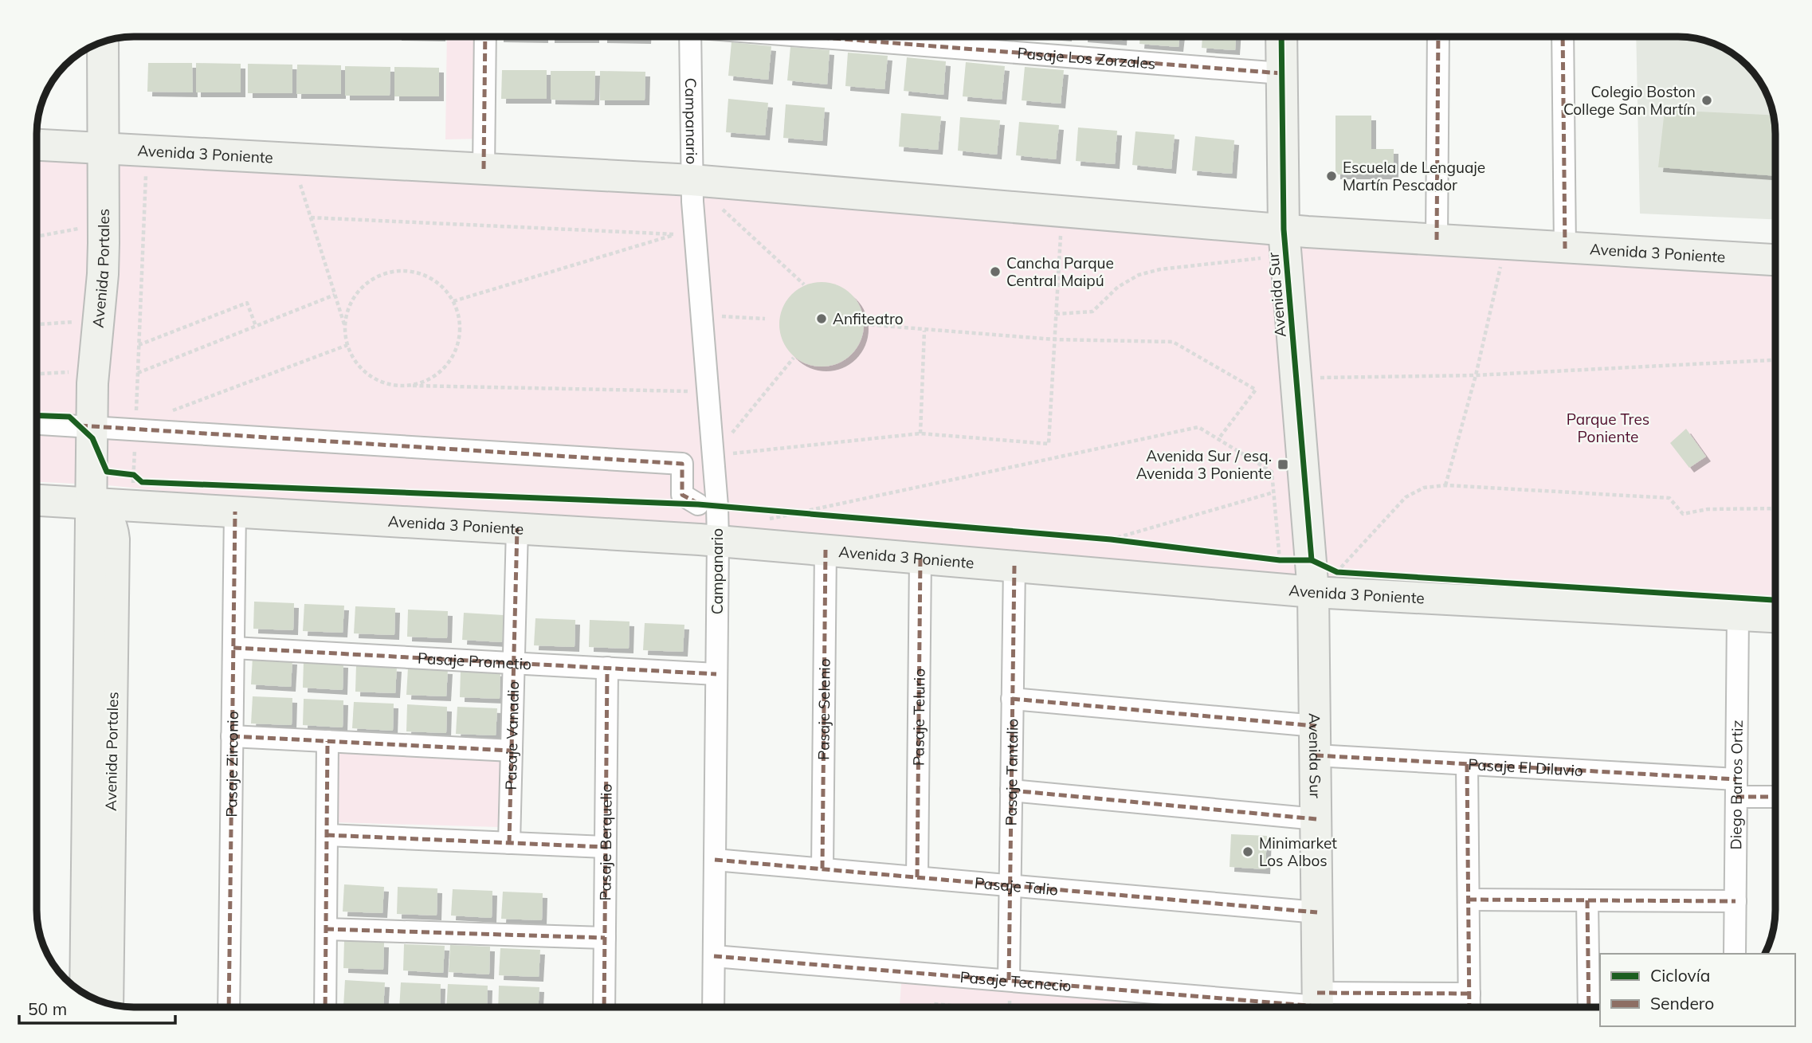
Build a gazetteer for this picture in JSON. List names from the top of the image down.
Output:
{
  "streets": {
    "main road": ["Avenida 3 Poniente", "Avenida Portales", "Avenida Sur"],
    "street": [
      "Pasaje Los Zorzales",
      "Campanario",
      "Pasaje Prometio",
      "Pasaje Selenio",
      "Pasaje Telurio",
      "Pasaje Vanadio",
      "Pasaje Zirconio",
      "Pasaje El Diluvio",
      "Pasaje Tantalio",
      "Diego Barros Ortiz",
      "Pasaje Berquelio",
      "Pasaje Talio",
      "Pasaje Tecnecio"
    ]
  },
  "crossings": [
    ["Pasaje Los Zorzales", "Avenida Sur"],
    ["Campanario", "Avenida 3 Poniente"],
    ["Campanario", "Pasaje Prometio"],
    ["Campanario", "Pasaje Talio"],
    ["Campanario", "Pasaje Tecnecio"],
    ["Avenida 3 Poniente", "Avenida Portales"],
    ["Avenida 3 Poniente", "Avenida Sur"],
    ["Avenida 3 Poniente", "Pasaje Selenio"],
    ["Avenida 3 Poniente", "Pasaje Telurio"],
    ["Avenida 3 Poniente", "Pasaje Vanadio"],
    ["Avenida 3 Poniente", "Pasaje Zirconio"],
    ["Avenida 3 Poniente", "Pasaje Tantalio"],
    ["Avenida 3 Poniente", "Diego Barros Ortiz"],
    ["Avenida Sur", "Pasaje El Diluvio"],
    ["Avenida Sur", "Pasaje Talio"],
    ["Avenida Sur", "Pasaje Tecnecio"],
    ["Pasaje Prometio", "Pasaje Vanadio"],
    ["Pasaje Prometio", "Pasaje Zirconio"],
    ["Pasaje Prometio", "Pasaje Berquelio"],
    ["Pasaje Selenio", "Pasaje Talio"],
    ["Pasaje Telurio", "Pasaje Talio"],
    ["Pasaje El Diluvio", "Diego Barros Ortiz"],
    ["Pasaje Tantalio", "Pasaje Talio"],
    ["Pasaje Tantalio", "Pasaje Tecnecio"]
  ],
  "parks": ["Parque Tres Poniente"],
  "places": {
    "other": [
      "Colegio Boston College San Martín",
      "Escuela de Lenguaje Martín Pescador",
      "Cancha Parque Central Maipú",
      "Anfiteatro",
      "Minimarket Los Albos"
    ],
    "transit": ["Avenida Sur / esq. Avenida 3 Poniente"]
  },
  "legend": ["Ciclovía", "Sendero"],
  "scale_bar": "50 m"
}
